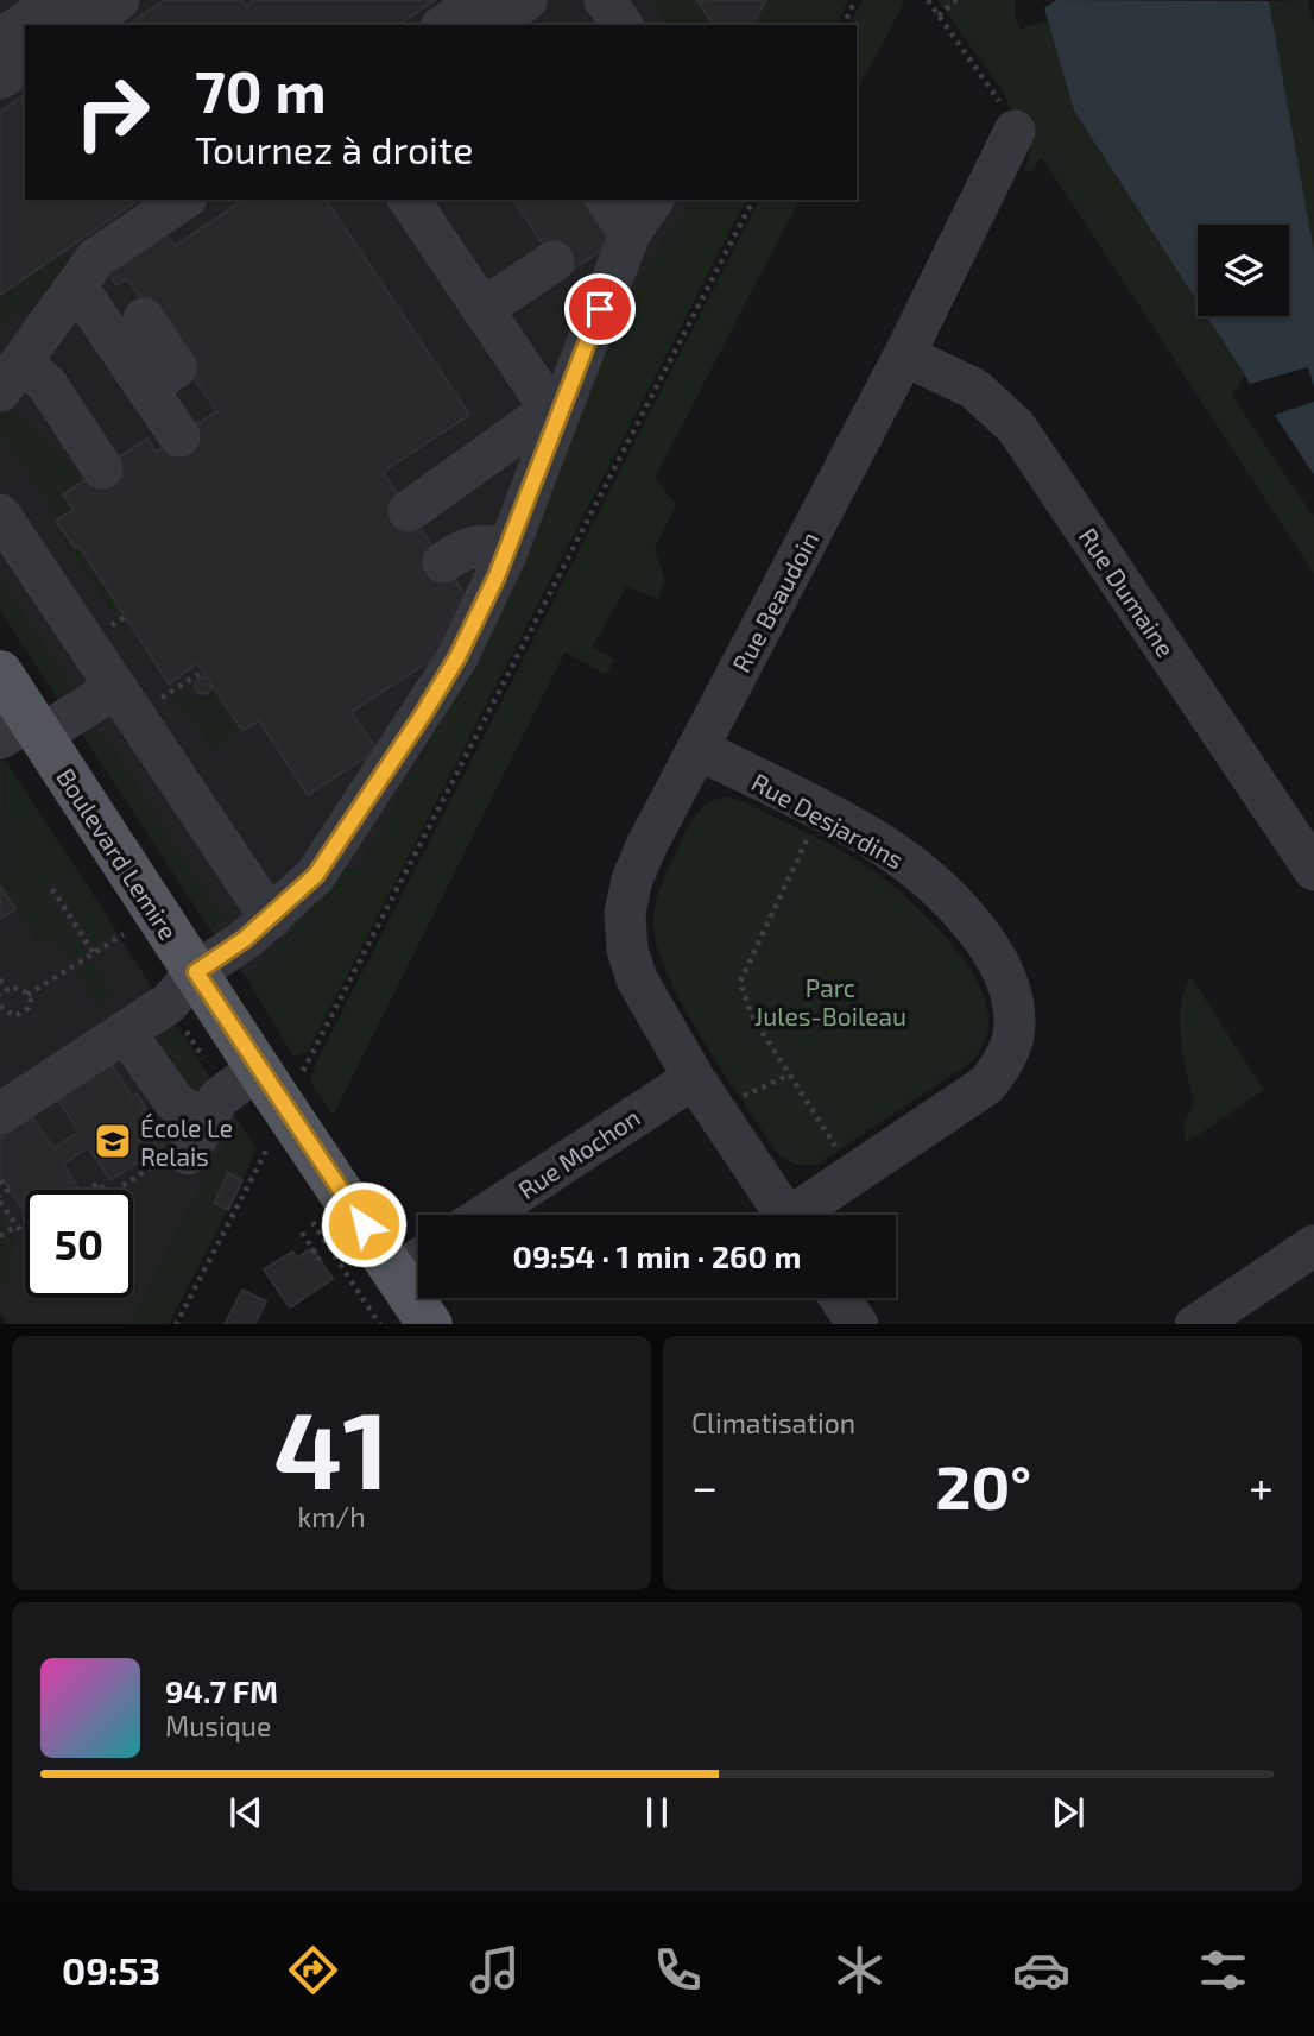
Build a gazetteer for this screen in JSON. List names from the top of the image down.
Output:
{
  "streets": {
    "main road": ["Boulevard Lemire"],
    "street": [
      "Rue Dumaine",
      "Rue Beaudoin",
      "Rue Desjardins",
      "Rue Mochon"
    ]
  },
  "crossings": [
    ["Rue Dumaine", "Rue Beaudoin"],
    ["Rue Beaudoin", "Rue Desjardins"],
    ["Rue Beaudoin", "Rue Mochon"]
  ],
  "parks": ["Parc Jules-Boileau"],
  "places": {
    "school or university": ["École Le Relais"]
  },
  "page": {
    "turn": ["70 m", "Tournez à droite"],
    "limit": "50",
    "trip": "09:54 · 1 min · 260 m",
    "tile": [
      ["41", "km/h"],
      "Climatisation"
    ],
    "heat": ["−", "20°", "+"],
    "song": ["94.7 FM", "Musique"],
    "tabs": "09:53"
  }
}
